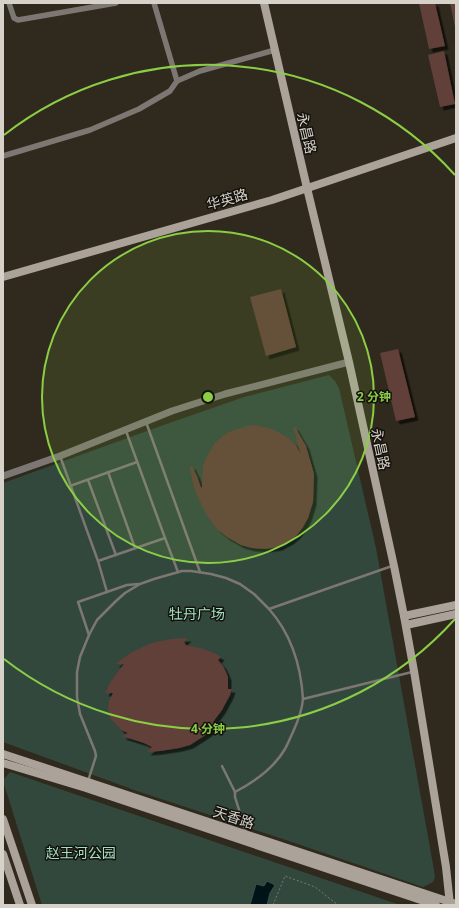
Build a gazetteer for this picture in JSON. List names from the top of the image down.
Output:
{
  "streets": {
    "main road": ["永昌路", "华英路", "天香路"]
  },
  "crossings": [
    ["永昌路", "华英路"],
    ["永昌路", "天香路"]
  ],
  "parks": ["牡丹广场", "赵王河公园"],
  "rings": ["2 分钟", "4 分钟"]
}
